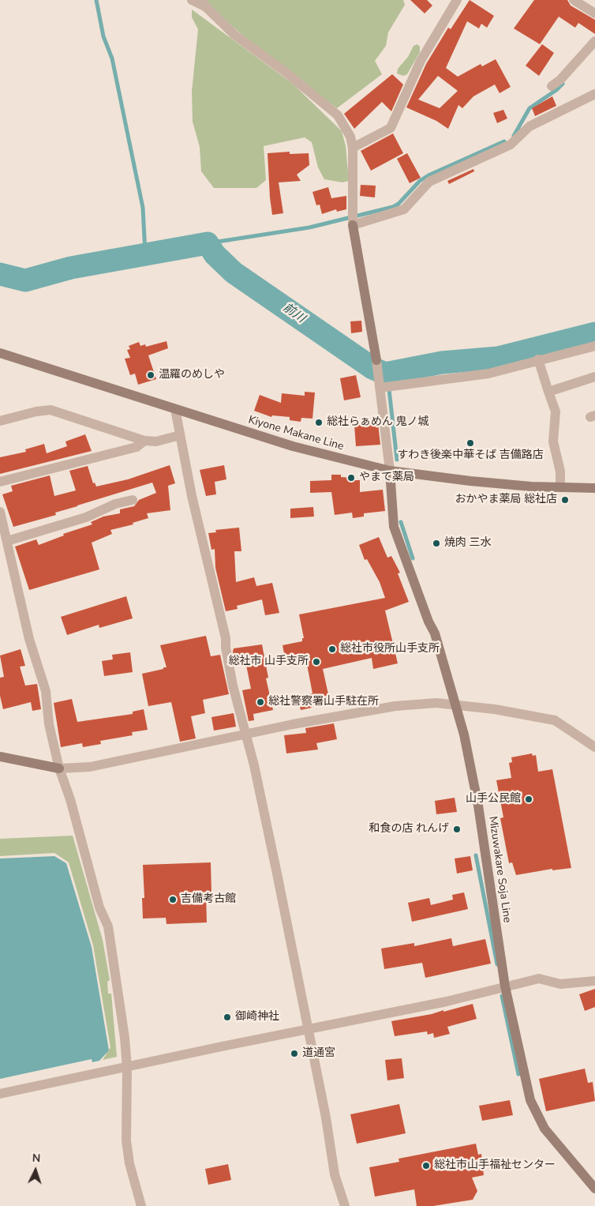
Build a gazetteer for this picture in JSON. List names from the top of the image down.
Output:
{
  "streets": {
    "main road": ["Kiyone Makane Line", "Mizuwakare Soja Line"]
  },
  "crossings": [
    ["Kiyone Makane Line", "Mizuwakare Soja Line"]
  ],
  "water": ["前川"],
  "places": [
    "温羅のめしや",
    "総社らぁめん 鬼ノ城",
    "すわき後楽中華そば 吉備路店",
    "やまて薬局",
    "おかやま薬局 総社店",
    "焼肉 三水",
    "総社市役所山手支所",
    "総社市 山手支所",
    "総社警察署山手駐在所",
    "山手公民館",
    "和食の店 れんげ",
    "吉備考古館",
    "御崎神社",
    "道通宮",
    "総社市山手福祉センター"
  ],
  "north": "top"
}
